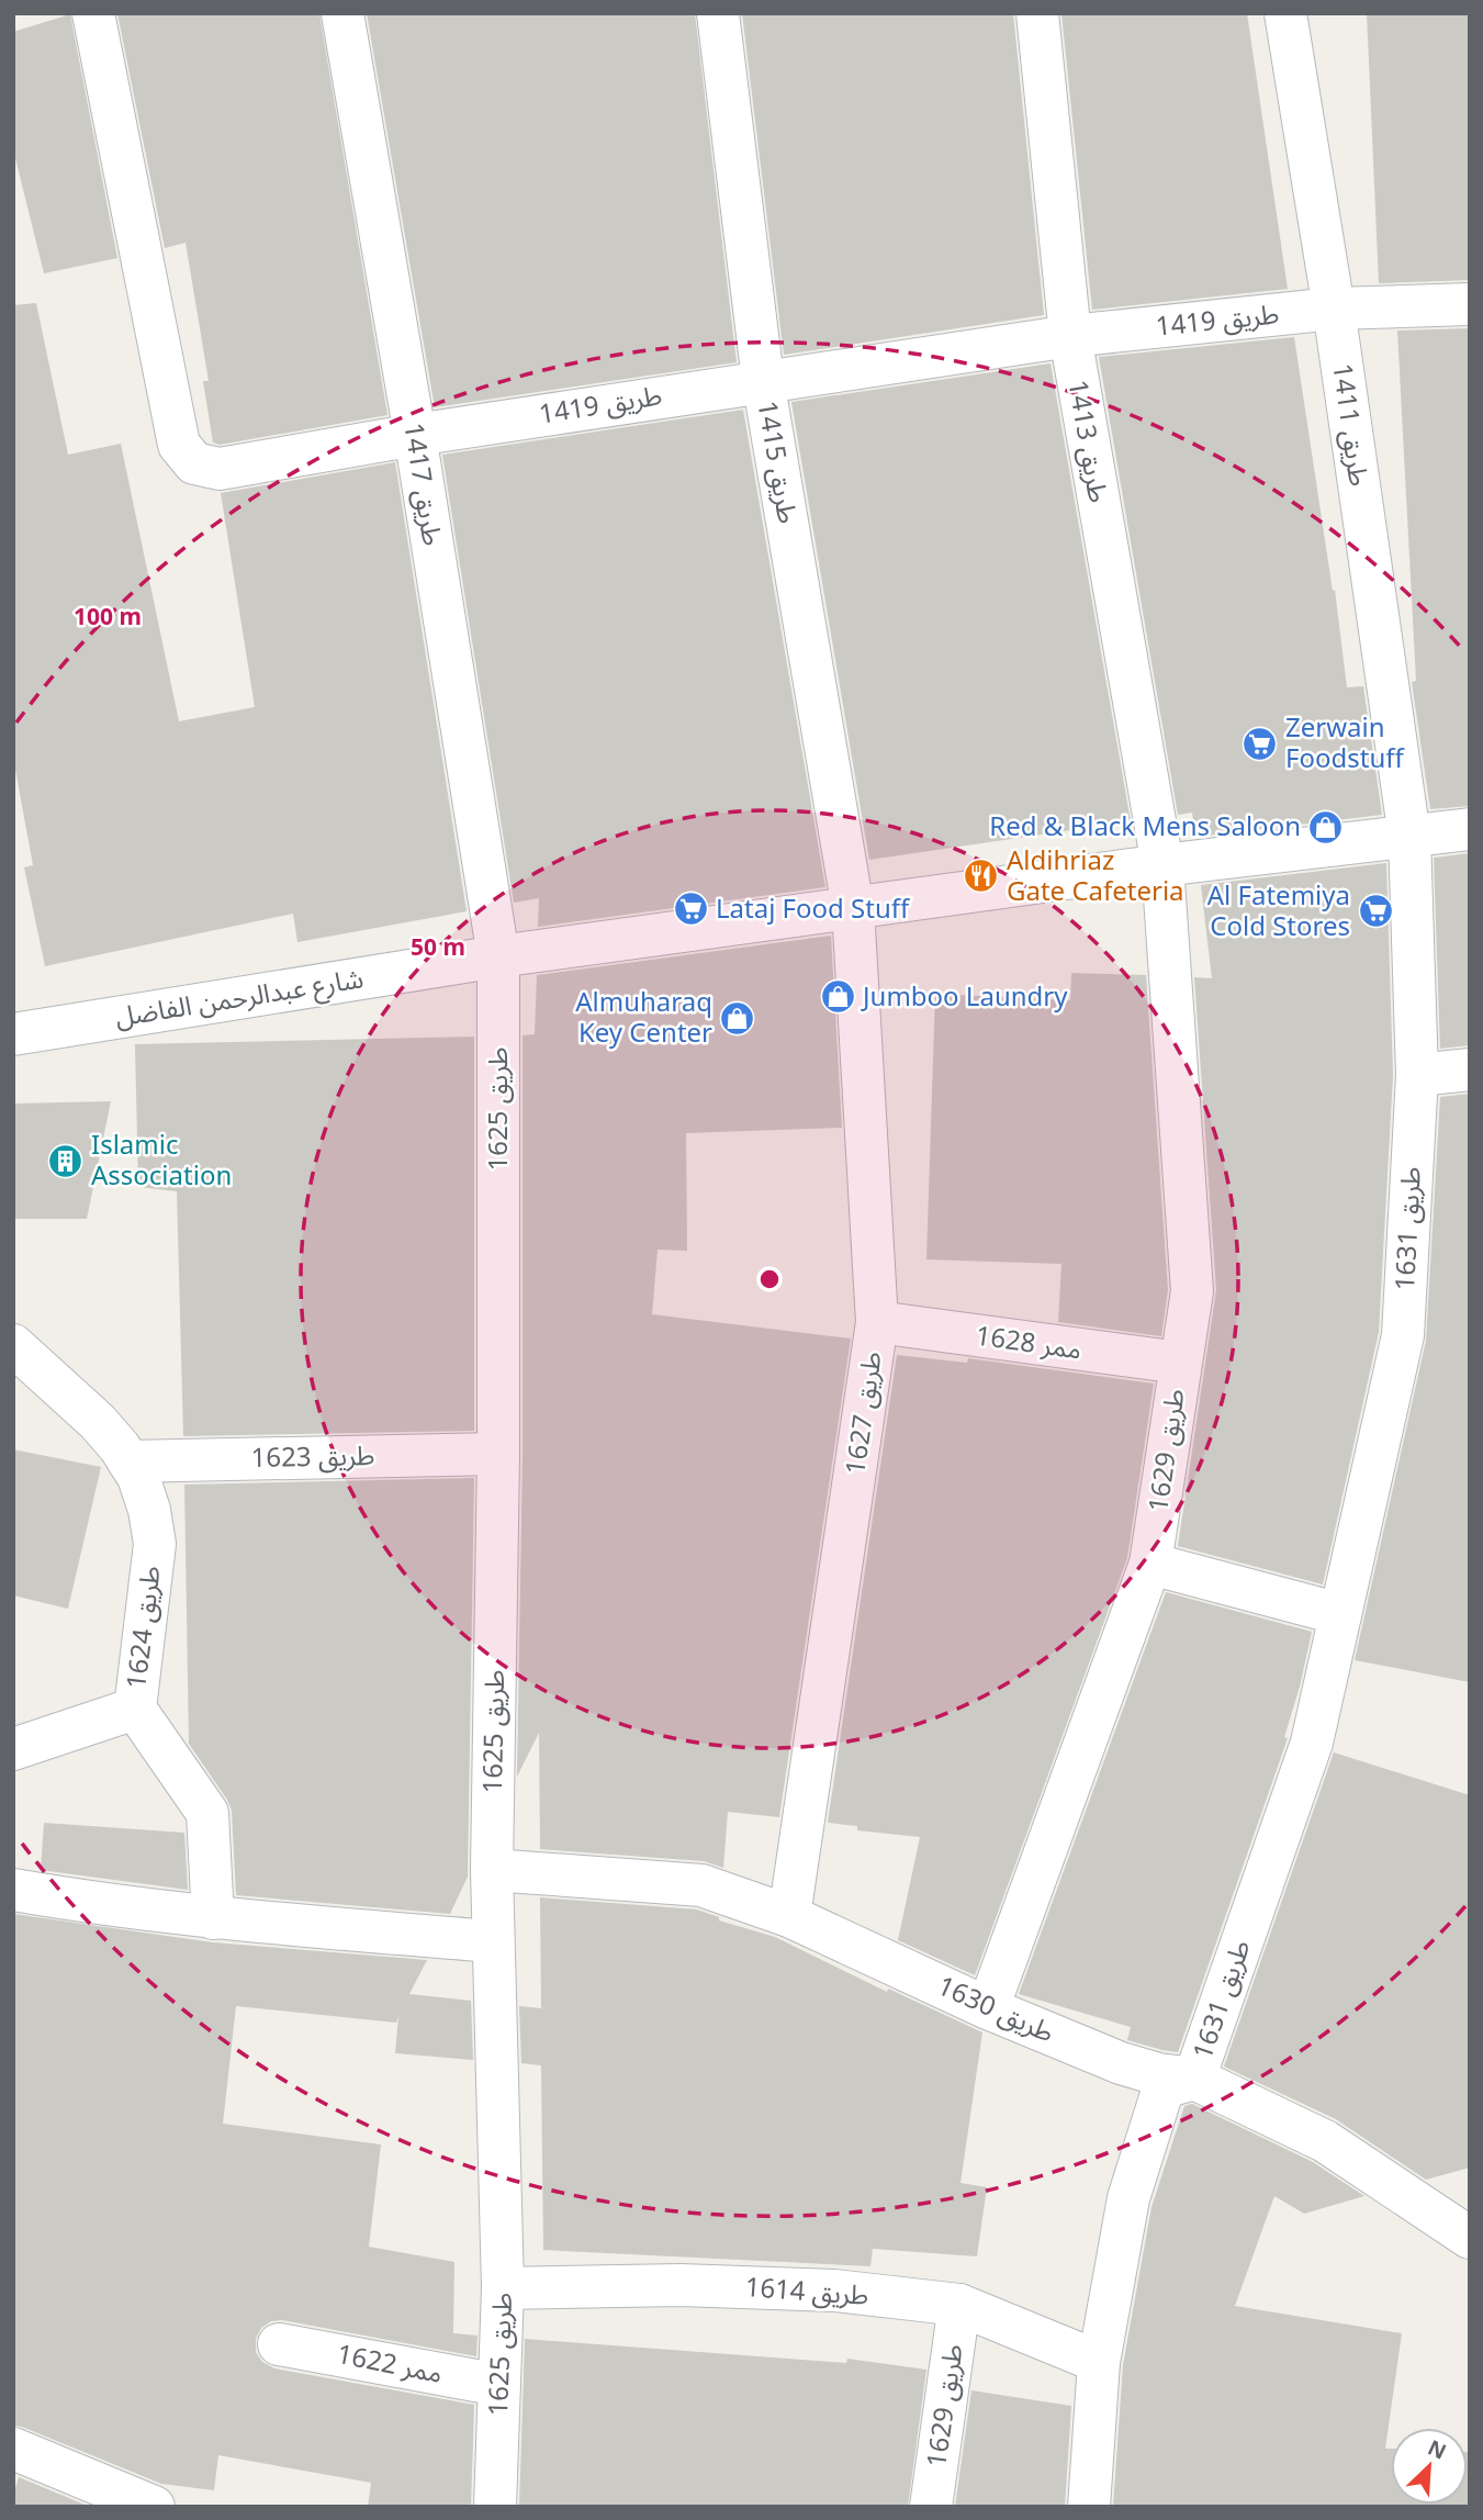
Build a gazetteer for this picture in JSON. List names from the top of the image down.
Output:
{
  "streets": {
    "street": [
      "طريق 1419",
      "طريق 1411",
      "طريق 1413",
      "طريق 1415",
      "طريق 1417",
      "شارع عبدالرحمن الفاضل",
      "طريق 1625",
      "طريق 1631",
      "ممر 1628",
      "طريق 1627",
      "طريق 1629",
      "طريق 1623",
      "طريق 1624",
      "طريق 1630",
      "طريق 1614",
      "ممر 1622"
    ]
  },
  "crossings": [
    ["طريق 1419", "طريق 1411"],
    ["طريق 1419", "طريق 1413"],
    ["طريق 1419", "طريق 1415"],
    ["طريق 1419", "طريق 1417"],
    ["طريق 1411", "شارع عبدالرحمن الفاضل"],
    ["طريق 1411", "طريق 1631"],
    ["طريق 1413", "شارع عبدالرحمن الفاضل"],
    ["طريق 1413", "طريق 1629"],
    ["طريق 1415", "شارع عبدالرحمن الفاضل"],
    ["طريق 1415", "طريق 1627"],
    ["طريق 1417", "شارع عبدالرحمن الفاضل"],
    ["طريق 1417", "طريق 1625"],
    ["شارع عبدالرحمن الفاضل", "طريق 1625"],
    ["شارع عبدالرحمن الفاضل", "طريق 1631"],
    ["شارع عبدالرحمن الفاضل", "طريق 1627"],
    ["شارع عبدالرحمن الفاضل", "طريق 1629"],
    ["طريق 1625", "طريق 1623"],
    ["طريق 1625", "طريق 1630"],
    ["طريق 1625", "طريق 1614"],
    ["طريق 1625", "ممر 1622"],
    ["طريق 1631", "طريق 1630"],
    ["طريق 1631", "طريق 1614"],
    ["ممر 1628", "طريق 1627"],
    ["ممر 1628", "طريق 1629"],
    ["طريق 1627", "طريق 1630"],
    ["طريق 1629", "طريق 1630"],
    ["طريق 1629", "طريق 1614"],
    ["طريق 1623", "طريق 1624"]
  ],
  "places": {
    "supermarket": ["Zerwain Foodstuff", "Lataj Food Stuff", "Al Fatemiya Cold Stores"],
    "shop": ["Red & Black Mens Saloon", "Jumboo Laundry", "Almuharaq Key Center"],
    "restaurant": ["Aldihriaz Gate Cafeteria"],
    "building": ["Islamic Association"]
  },
  "north": "top right",
  "rings": ["100 m", "50 m"]
}
